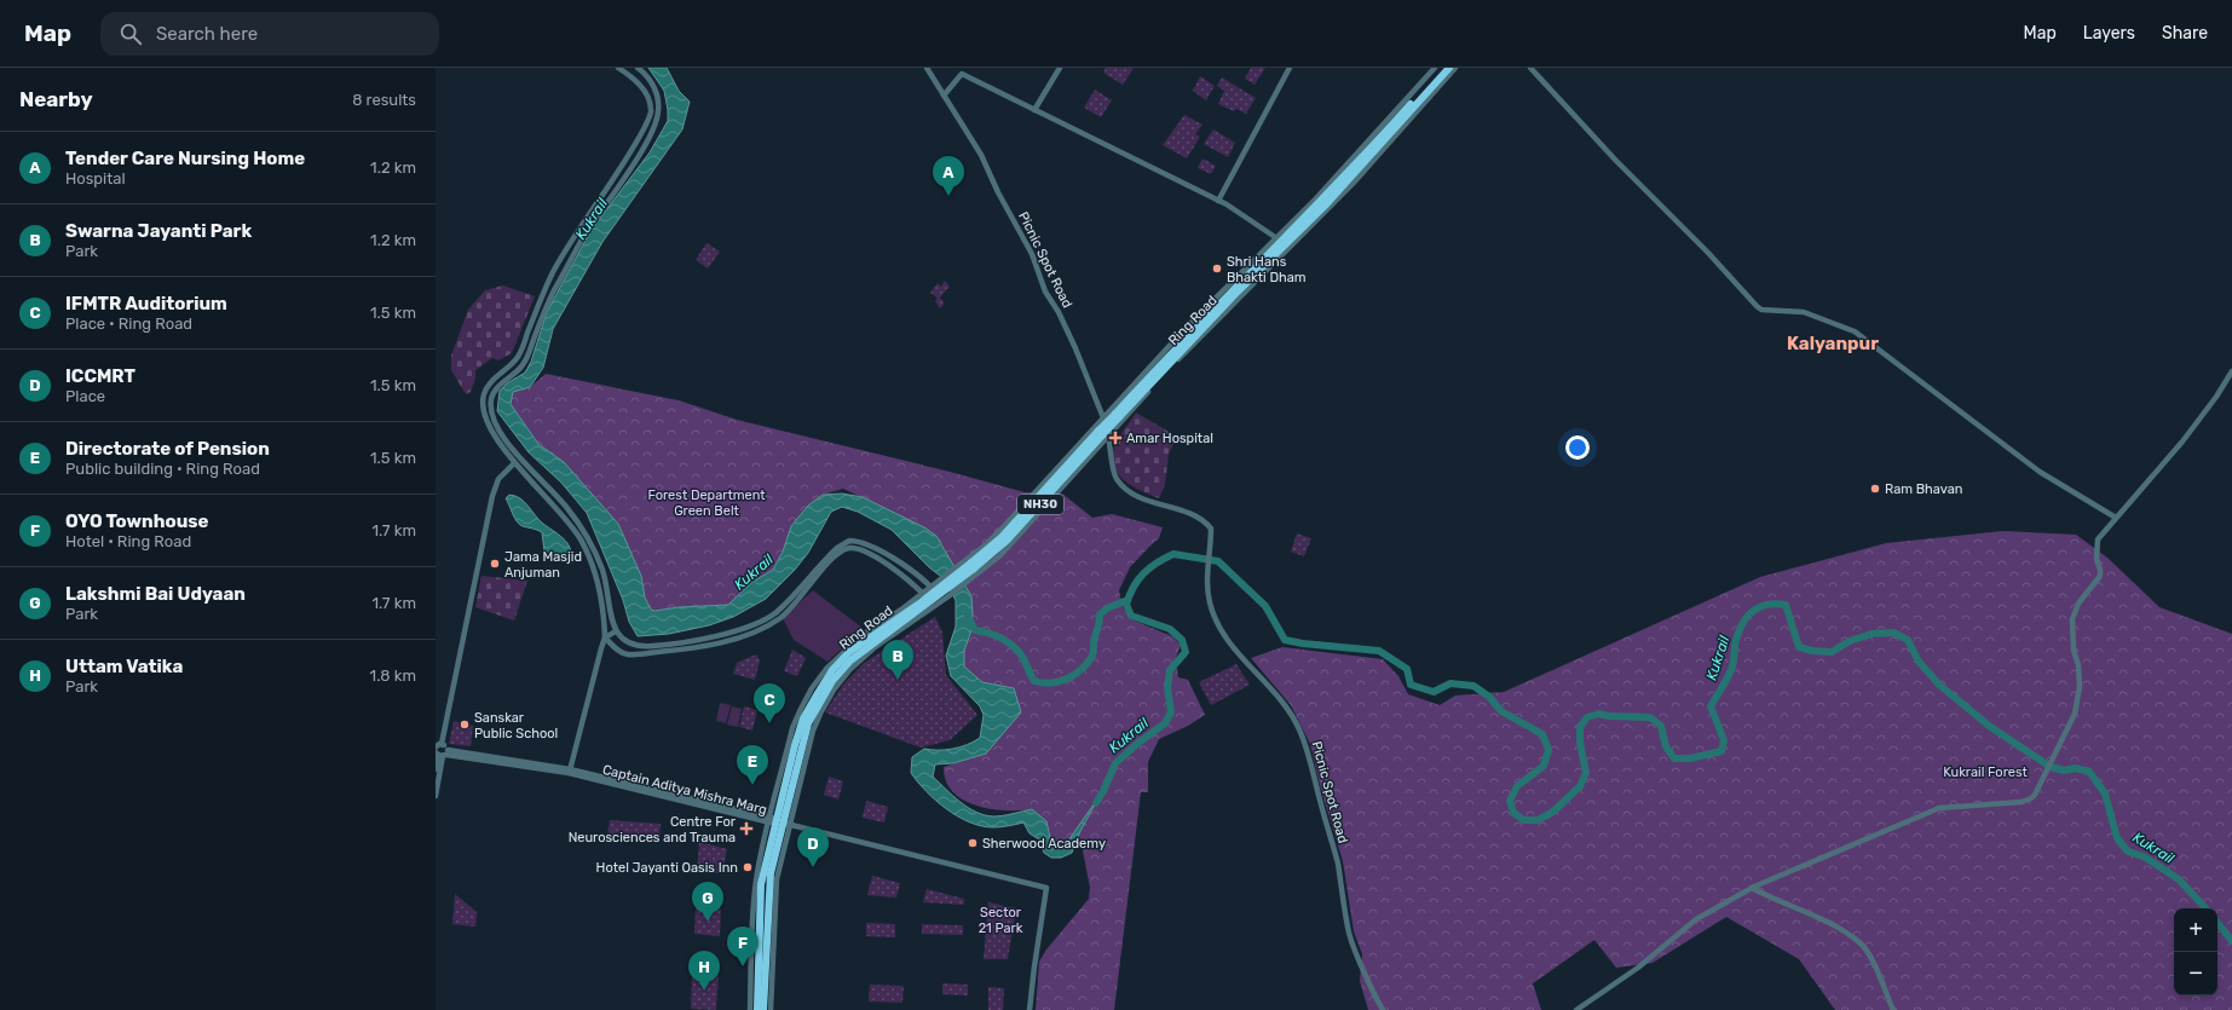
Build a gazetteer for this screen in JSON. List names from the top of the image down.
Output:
{
  "streets": {
    "highway": ["Ring Road", "NH30"],
    "street": ["Picnic Spot Road", "Captain Aditya Mishra Marg"]
  },
  "crossings": [
    ["Ring Road", "NH30"],
    ["Ring Road", "Captain Aditya Mishra Marg"]
  ],
  "districts": ["Kalyanpur"],
  "water": ["Kukrail"],
  "parks": ["Forest Department Green Belt", "Kukrail Forest", "Sector 21 Park"],
  "places": {
    "other": [
      "Shri Hans Bhakti Dham",
      "Ram Bhavan",
      "Jama Masjid Anjuman",
      "Sanskar Public School",
      "Sherwood Academy",
      "Hotel Jayanti Oasis Inn"
    ],
    "health": ["Amar Hospital", "Centre For Neurosciences and Trauma"]
  },
  "page": {
    "header": "Map",
    "search": "Search here",
    "nav": ["Map", "Layers", "Share"],
    "heading": ["Nearby", "8 results"],
    "list": [
      {
        "mark": "A",
        "name": "Tender Care Nursing Home",
        "note": "Hospital",
        "value": "1.2 km"
      },
      {
        "mark": "B",
        "name": "Swarna Jayanti Park",
        "note": "Park",
        "value": "1.2 km"
      },
      {
        "mark": "C",
        "name": "IFMTR Auditorium",
        "note": "Place · Ring Road",
        "value": "1.5 km"
      },
      {
        "mark": "D",
        "name": "ICCMRT",
        "note": "Place",
        "value": "1.5 km"
      },
      {
        "mark": "E",
        "name": "Directorate of Pension",
        "note": "Public building · Ring Road",
        "value": "1.5 km"
      },
      {
        "mark": "F",
        "name": "OYO Townhouse",
        "note": "Hotel · Ring Road",
        "value": "1.7 km"
      },
      {
        "mark": "G",
        "name": "Lakshmi Bai Udyaan",
        "note": "Park",
        "value": "1.7 km"
      },
      {
        "mark": "H",
        "name": "Uttam Vatika",
        "note": "Park",
        "value": "1.8 km"
      }
    ],
    "pins": [
      "A",
      "B",
      "C",
      "E",
      "D",
      "G",
      "F",
      "H"
    ],
    "map_buttons": ["+", "−"]
  }
}
